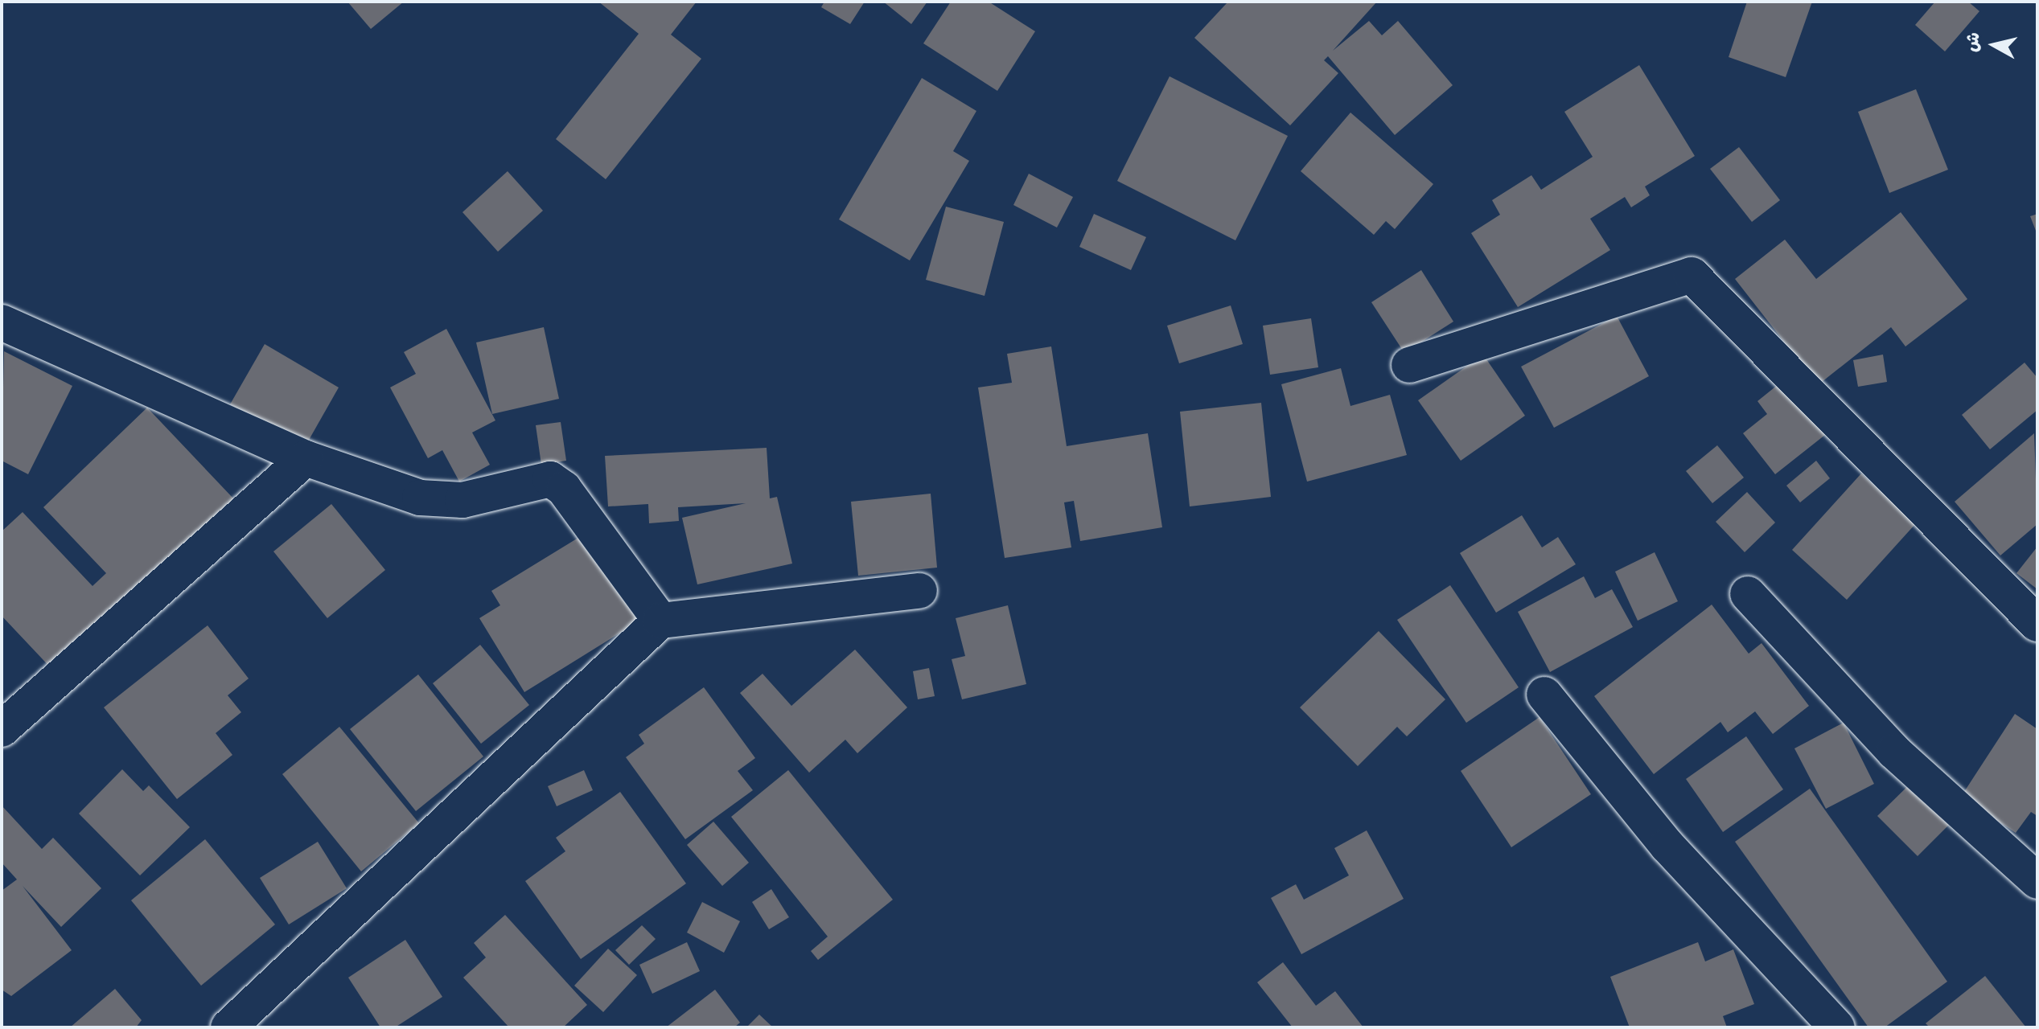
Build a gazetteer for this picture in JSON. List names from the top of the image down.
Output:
{
  "north": "left"
}
